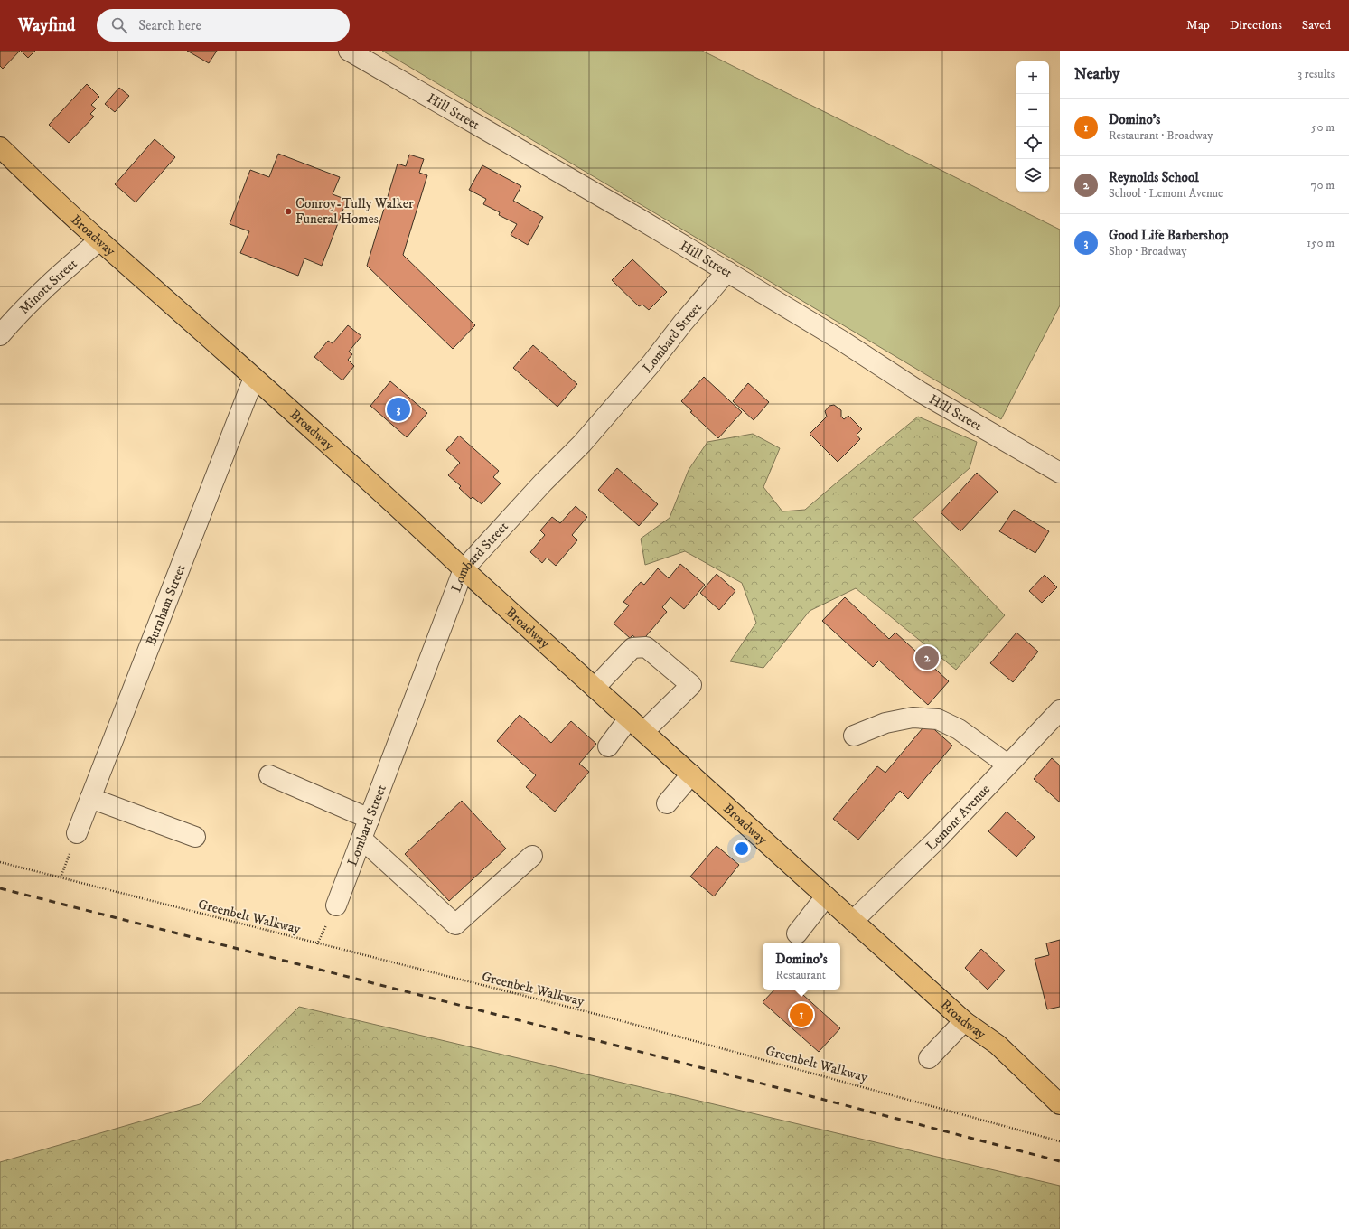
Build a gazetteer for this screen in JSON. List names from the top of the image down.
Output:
{
  "streets": {
    "main road": ["Broadway"],
    "street": [
      "Hill Street",
      "Minott Street",
      "Lombard Street",
      "Burnham Street",
      "Lemont Avenue"
    ],
    "path": ["Greenbelt Walkway"]
  },
  "crossings": [
    ["Hill Street", "Lombard Street"],
    ["Broadway", "Minott Street"],
    ["Broadway", "Lombard Street"],
    ["Broadway", "Burnham Street"],
    ["Broadway", "Lemont Avenue"]
  ],
  "places": ["Conroy-Tully Walker Funeral Homes"],
  "page": {
    "header": "Wayfind",
    "search": "Search here",
    "nav": ["Map", "Directions", "Saved"],
    "heading": ["Nearby", "3 results"],
    "map_buttons": ["+", "−"],
    "list": [
      {
        "mark": "1",
        "name": "Domino's",
        "note": "Restaurant · Broadway",
        "value": "50 m"
      },
      {
        "mark": "2",
        "name": "Reynolds School",
        "note": "School · Lemont Avenue",
        "value": "70 m"
      },
      {
        "mark": "3",
        "name": "Good Life Barbershop",
        "note": "Shop · Broadway",
        "value": "150 m"
      }
    ],
    "pins": ["3", "2", "1"],
    "popup": ["Domino's", "Restaurant"]
  }
}
